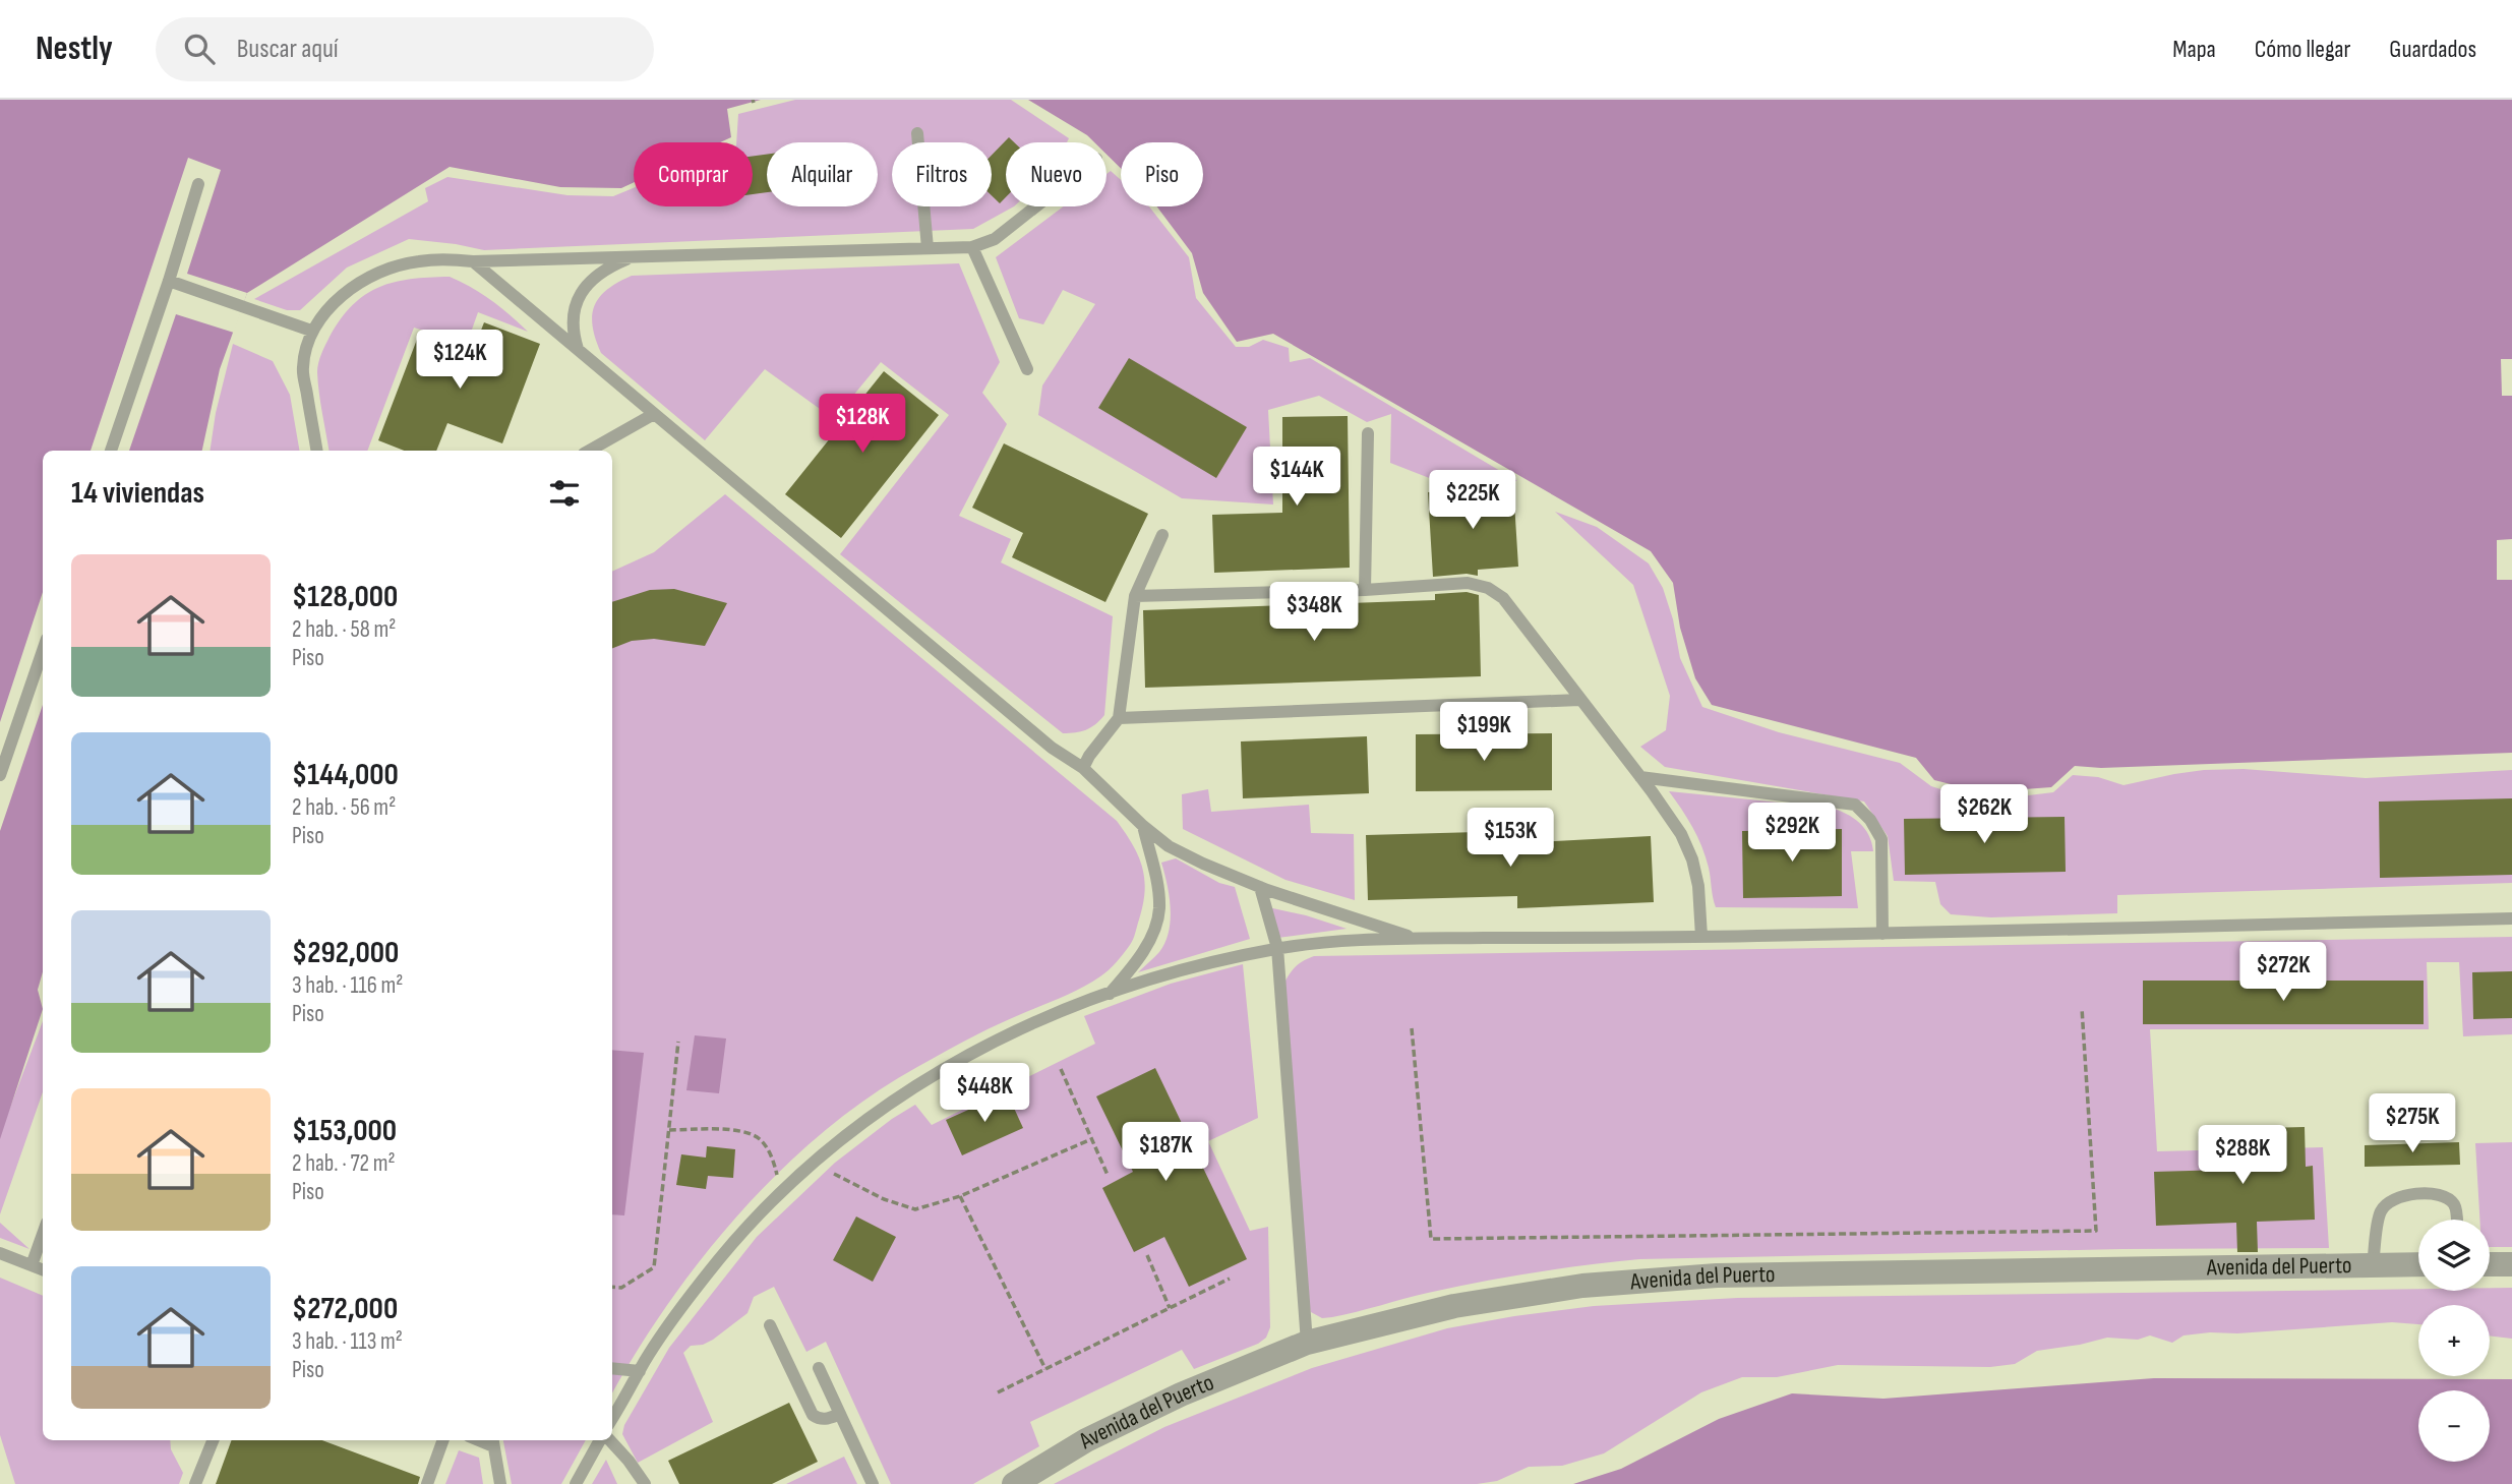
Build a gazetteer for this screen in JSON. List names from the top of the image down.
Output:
{
  "streets": {
    "street": ["Avenida del Puerto"]
  },
  "page": {
    "header": "Nestly",
    "search": "Buscar aquí",
    "nav": ["Mapa", "Cómo llegar", "Guardados"],
    "chip": [
      "Comprar",
      "Alquilar",
      "Filtros",
      "Nuevo",
      "Piso"
    ],
    "price": [
      "$124K",
      "$128K",
      "$144K",
      "$225K",
      "$348K",
      "$199K",
      "$262K",
      "$292K",
      "$153K",
      "$272K",
      "$448K",
      "$275K",
      "$187K",
      "$288K"
    ],
    "heading": "14 viviendas",
    "list": [
      {
        "name": "$128,000",
        "note": "2 hab. · 58 m² · Piso"
      },
      {
        "name": "$144,000",
        "note": "2 hab. · 56 m² · Piso"
      },
      {
        "name": "$292,000",
        "note": "3 hab. · 116 m² · Piso"
      },
      {
        "name": "$153,000",
        "note": "2 hab. · 72 m² · Piso"
      },
      {
        "name": "$272,000",
        "note": "3 hab. · 113 m² · Piso"
      }
    ],
    "map_buttons": ["+", "−"]
  }
}
